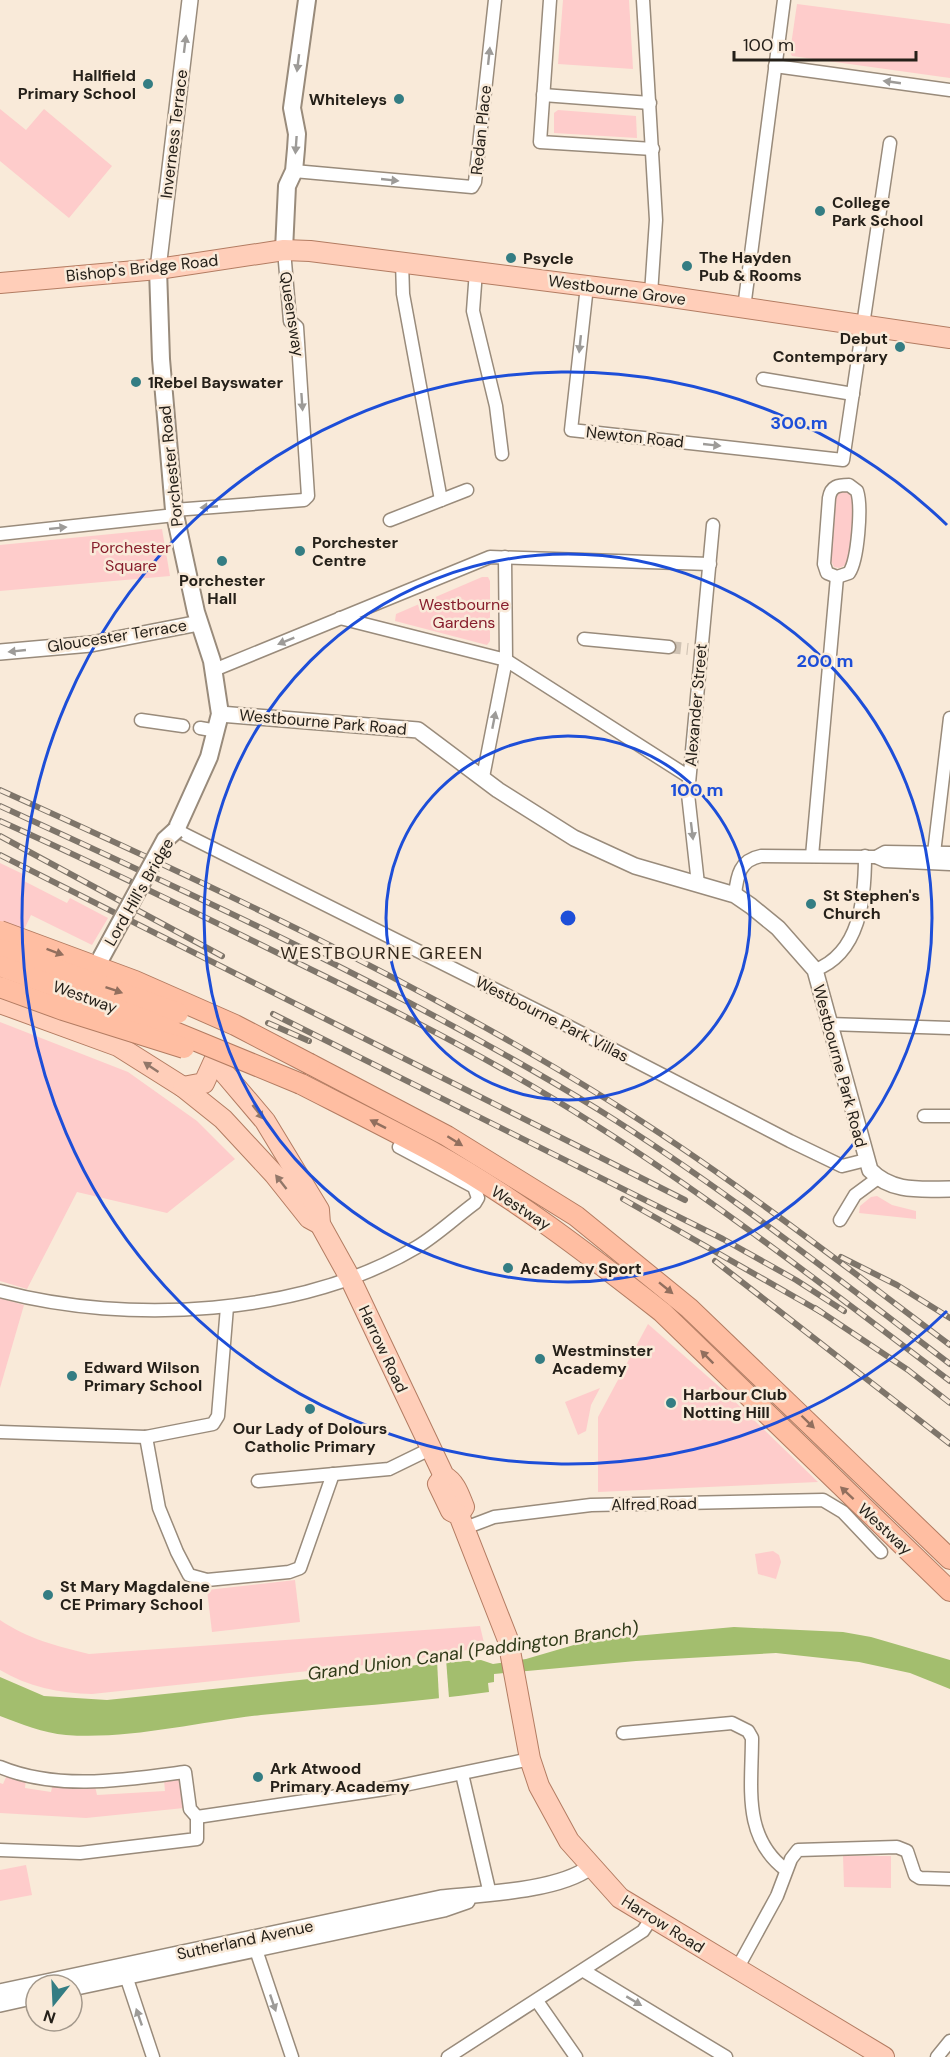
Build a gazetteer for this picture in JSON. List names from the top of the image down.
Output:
{
  "streets": {
    "highway": ["Westway"],
    "main road": [
      "Bishop's Bridge Road",
      "Westbourne Grove",
      "Queensway",
      "Porchester Road",
      "Lord Hill's Bridge",
      "Harrow Road"
    ],
    "street": [
      "Redan Place",
      "Inverness Terrace",
      "Newton Road",
      "Gloucester Terrace",
      "Alexander Street",
      "Westbourne Park Road",
      "Westbourne Park Villas",
      "Alfred Road",
      "Sutherland Avenue"
    ]
  },
  "crossings": [
    ["Redan Place", "Queensway"],
    ["Inverness Terrace", "Bishop's Bridge Road"],
    ["Inverness Terrace", "Porchester Road"],
    ["Bishop's Bridge Road", "Westbourne Grove"],
    ["Bishop's Bridge Road", "Queensway"],
    ["Bishop's Bridge Road", "Porchester Road"],
    ["Westbourne Grove", "Queensway"],
    ["Westbourne Grove", "Newton Road"],
    ["Queensway", "Porchester Road"],
    ["Porchester Road", "Gloucester Terrace"],
    ["Porchester Road", "Westbourne Park Road"],
    ["Porchester Road", "Lord Hill's Bridge"],
    ["Porchester Road", "Westbourne Park Villas"],
    ["Alexander Street", "Westbourne Park Road"],
    ["Westbourne Park Road", "Westbourne Park Villas"],
    ["Lord Hill's Bridge", "Westbourne Park Villas"],
    ["Harrow Road", "Alfred Road"],
    ["Harrow Road", "Sutherland Avenue"]
  ],
  "one_way": ["Inverness Terrace", "Queensway"],
  "districts": ["WESTBOURNE GREEN"],
  "water": ["Grand Union Canal (Paddington Branch)"],
  "parks": ["Porchester Square", "Westbourne Gardens"],
  "places": [
    "Hallfield Primary School",
    "Whiteleys",
    "College Park School",
    "Psycle",
    "The Hayden Pub & Rooms",
    "Debut Contemporary",
    "1Rebel Bayswater",
    "Porchester Centre",
    "Porchester Hall",
    "St Stephen's Church",
    "Academy Sport",
    "Westminster Academy",
    "Edward Wilson Primary School",
    "Harbour Club Notting Hill",
    "Our Lady of Dolours Catholic Primary",
    "St Mary Magdalene CE Primary School",
    "Ark Atwood Primary Academy"
  ],
  "scale_bar": "100 m",
  "north": "bottom",
  "rings": ["300 m", "200 m", "100 m"]
}
